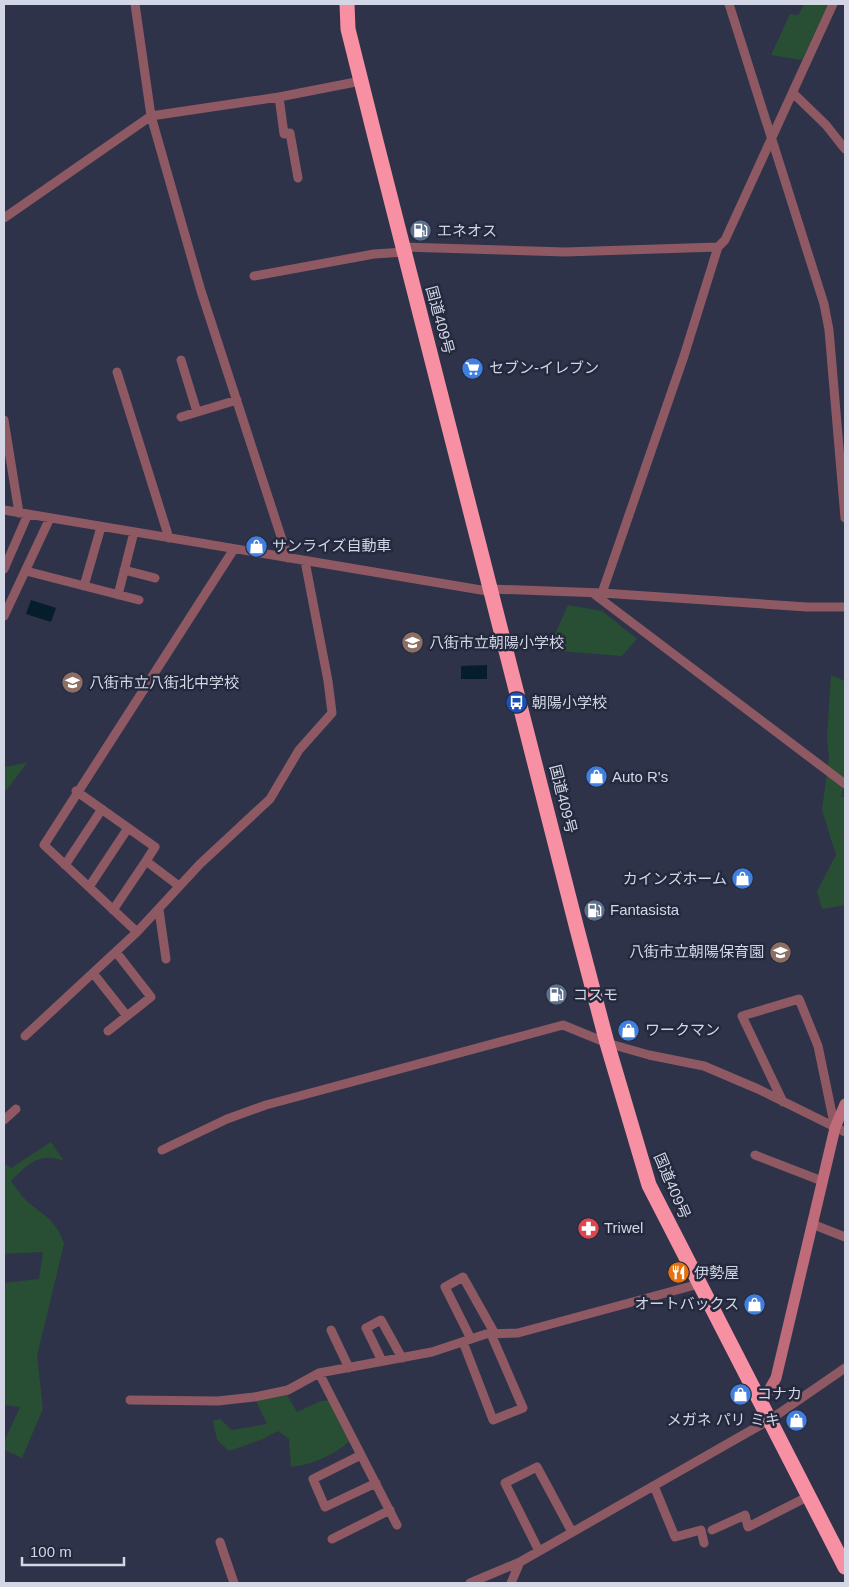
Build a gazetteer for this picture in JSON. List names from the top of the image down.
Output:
{
  "streets": {
    "highway": ["国道409号"]
  },
  "places": {
    "fuel station": ["エネオス", "Fantasista", "コスモ"],
    "supermarket": ["セブン-イレブン"],
    "shop": [
      "サンライズ自動車",
      "Auto R's",
      "カインズホーム",
      "ワークマン",
      "オートバックス",
      "コナカ",
      "メガネ パリ ミキ"
    ],
    "school or university": ["八街市立朝陽小学校", "八街市立八街北中学校", "八街市立朝陽保育園"],
    "bus stop": ["朝陽小学校"],
    "pharmacy": ["Triwel"],
    "restaurant": ["伊勢屋"]
  },
  "scale_bar": "100 m"
}
